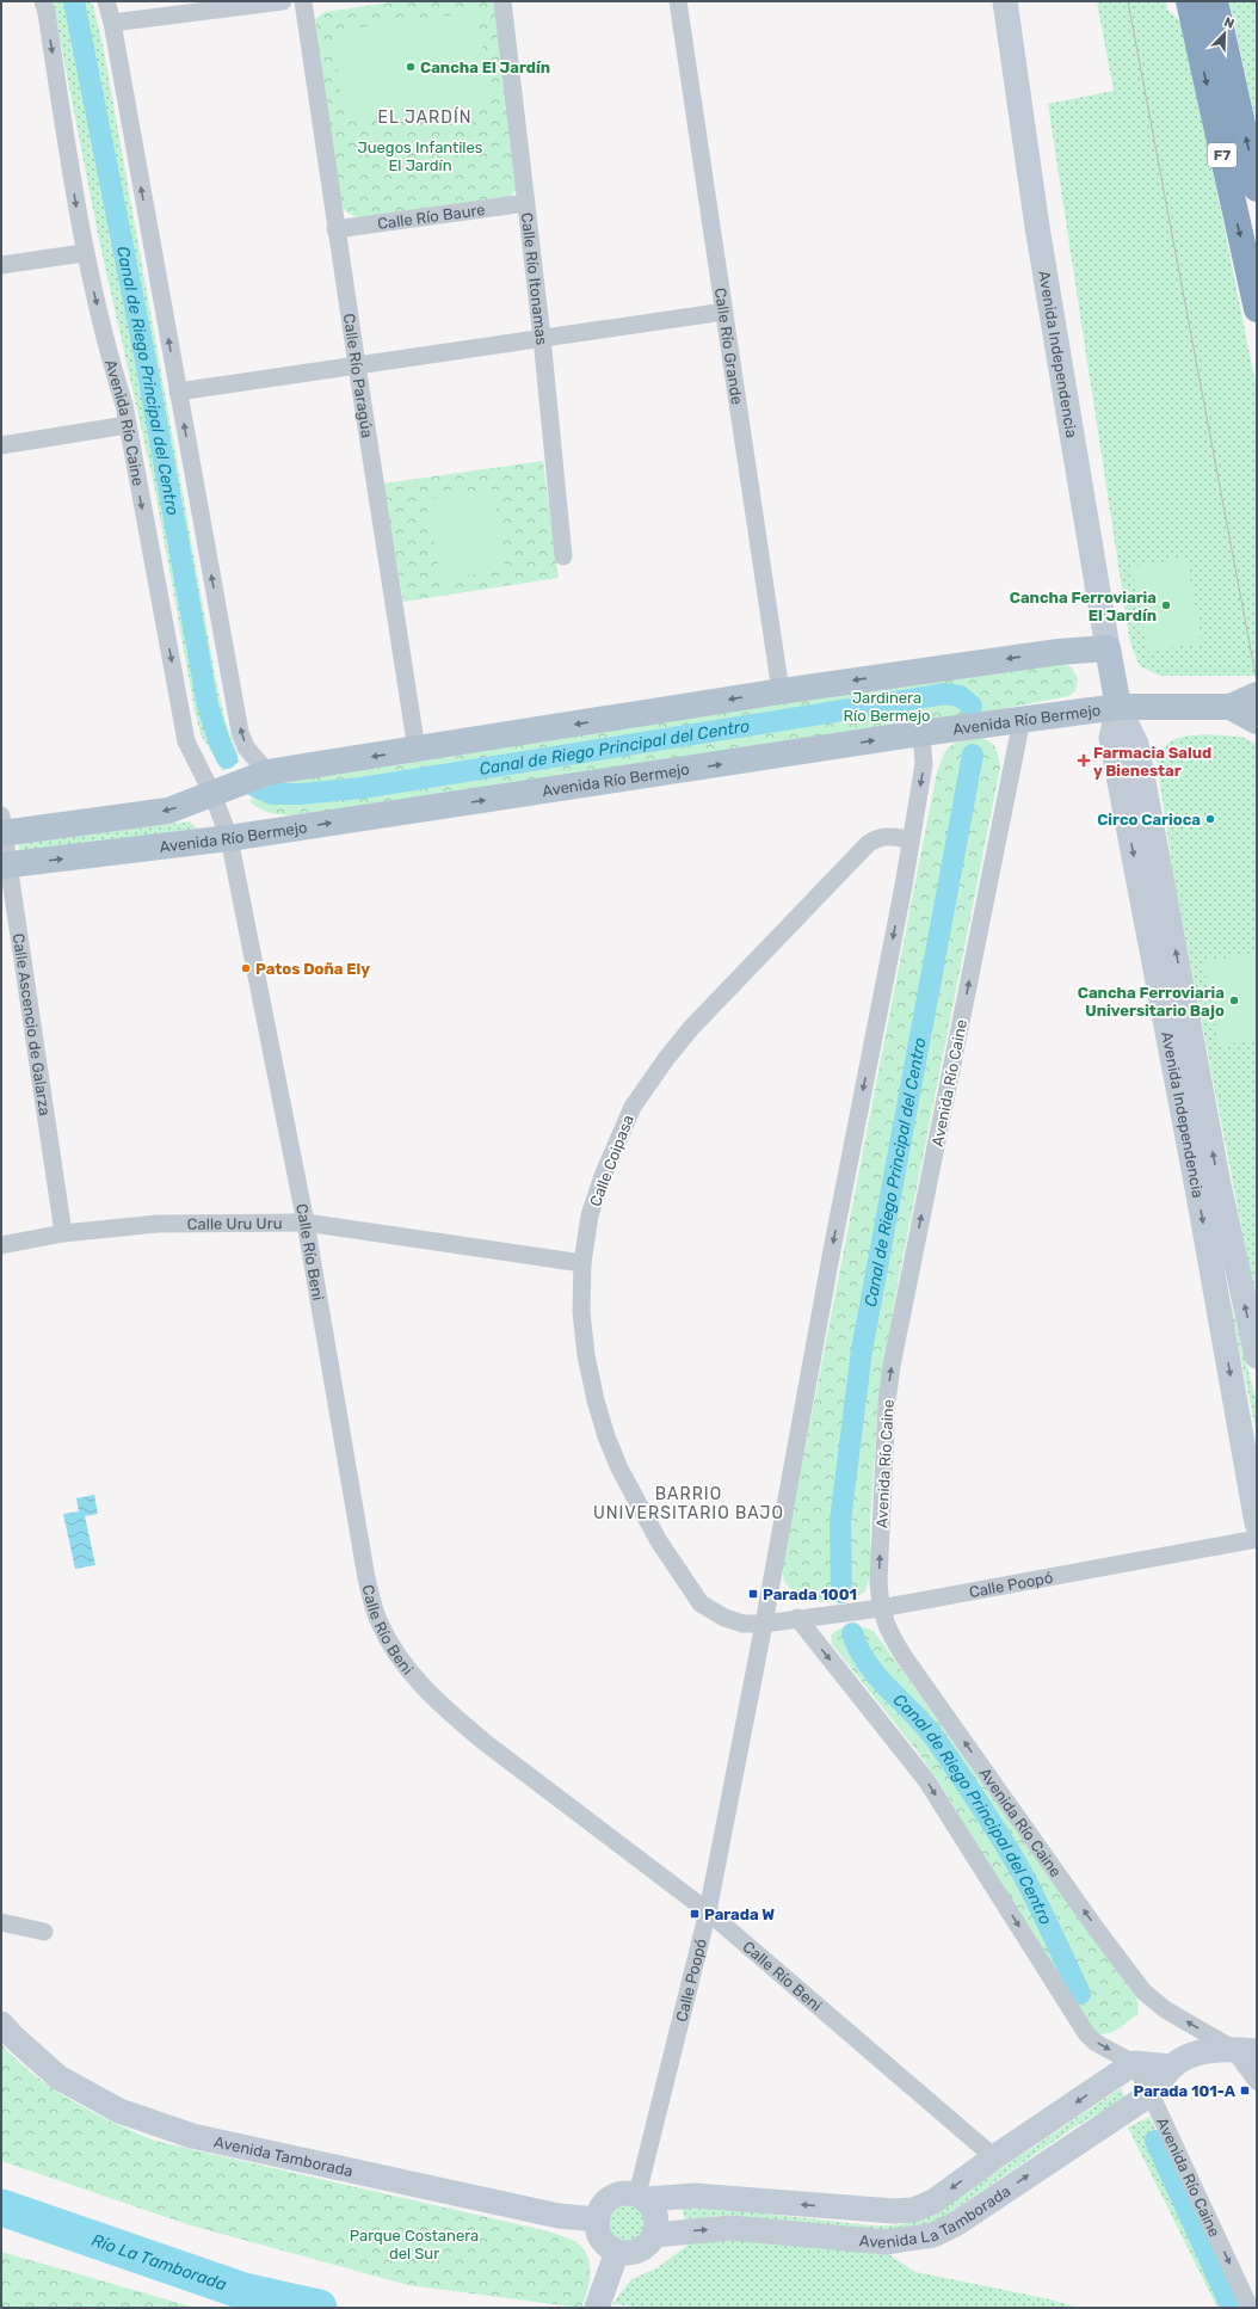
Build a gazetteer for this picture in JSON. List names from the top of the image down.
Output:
{
  "streets": {
    "highway": ["F7"],
    "main road": [
      "Avenida Independencia",
      "Avenida Río Bermejo",
      "Avenida Tamborada",
      "Avenida La Tamborada"
    ],
    "street": [
      "Calle Río Baure",
      "Calle Río Itonamas",
      "Calle Río Grande",
      "Calle Río Paragúa",
      "Avenida Río Caine",
      "Calle Ascencio de Galarza",
      "Calle Coipasa",
      "Calle Uru Uru",
      "Calle Río Beni",
      "Calle Poopó"
    ]
  },
  "crossings": [
    ["Calle Río Baure", "Calle Río Itonamas"],
    ["Calle Río Baure", "Calle Río Paragúa"],
    ["Avenida Independencia", "Avenida Río Bermejo"],
    ["Avenida Río Caine", "Avenida Río Bermejo"],
    ["Avenida Río Caine", "Calle Río Beni"],
    ["Avenida Río Caine", "Calle Poopó"],
    ["Avenida Río Caine", "Avenida La Tamborada"],
    ["Avenida Río Bermejo", "Calle Ascencio de Galarza"],
    ["Avenida Río Bermejo", "Calle Río Beni"],
    ["Calle Ascencio de Galarza", "Calle Uru Uru"],
    ["Calle Coipasa", "Calle Uru Uru"],
    ["Calle Coipasa", "Calle Poopó"],
    ["Calle Uru Uru", "Calle Río Beni"],
    ["Calle Río Beni", "Calle Poopó"],
    ["Calle Río Beni", "Avenida La Tamborada"],
    ["Calle Poopó", "Avenida Tamborada"],
    ["Calle Poopó", "Avenida La Tamborada"],
    ["Avenida Tamborada", "Avenida La Tamborada"]
  ],
  "one_way": ["Calle Poopó"],
  "districts": ["EL JARDÍN", "BARRIO UNIVERSITARIO BAJO"],
  "water": ["Canal de Riego Principal del Centro", "Río La Tamborada"],
  "parks": ["Juegos Infantiles El Jardín", "Jardinera Río Bermejo", "Parque Costanera del Sur"],
  "places": {
    "other": [
      "Cancha El Jardín",
      "Cancha Ferroviaria El Jardín",
      "Circo Carioca",
      "Patos Doña Ely",
      "Cancha Ferroviaria Universitario Bajo"
    ],
    "health": ["Farmacia Salud y Bienestar"],
    "transit": ["Parada 1001", "Parada W", "Parada 101-A"]
  },
  "north": "top right"
}
